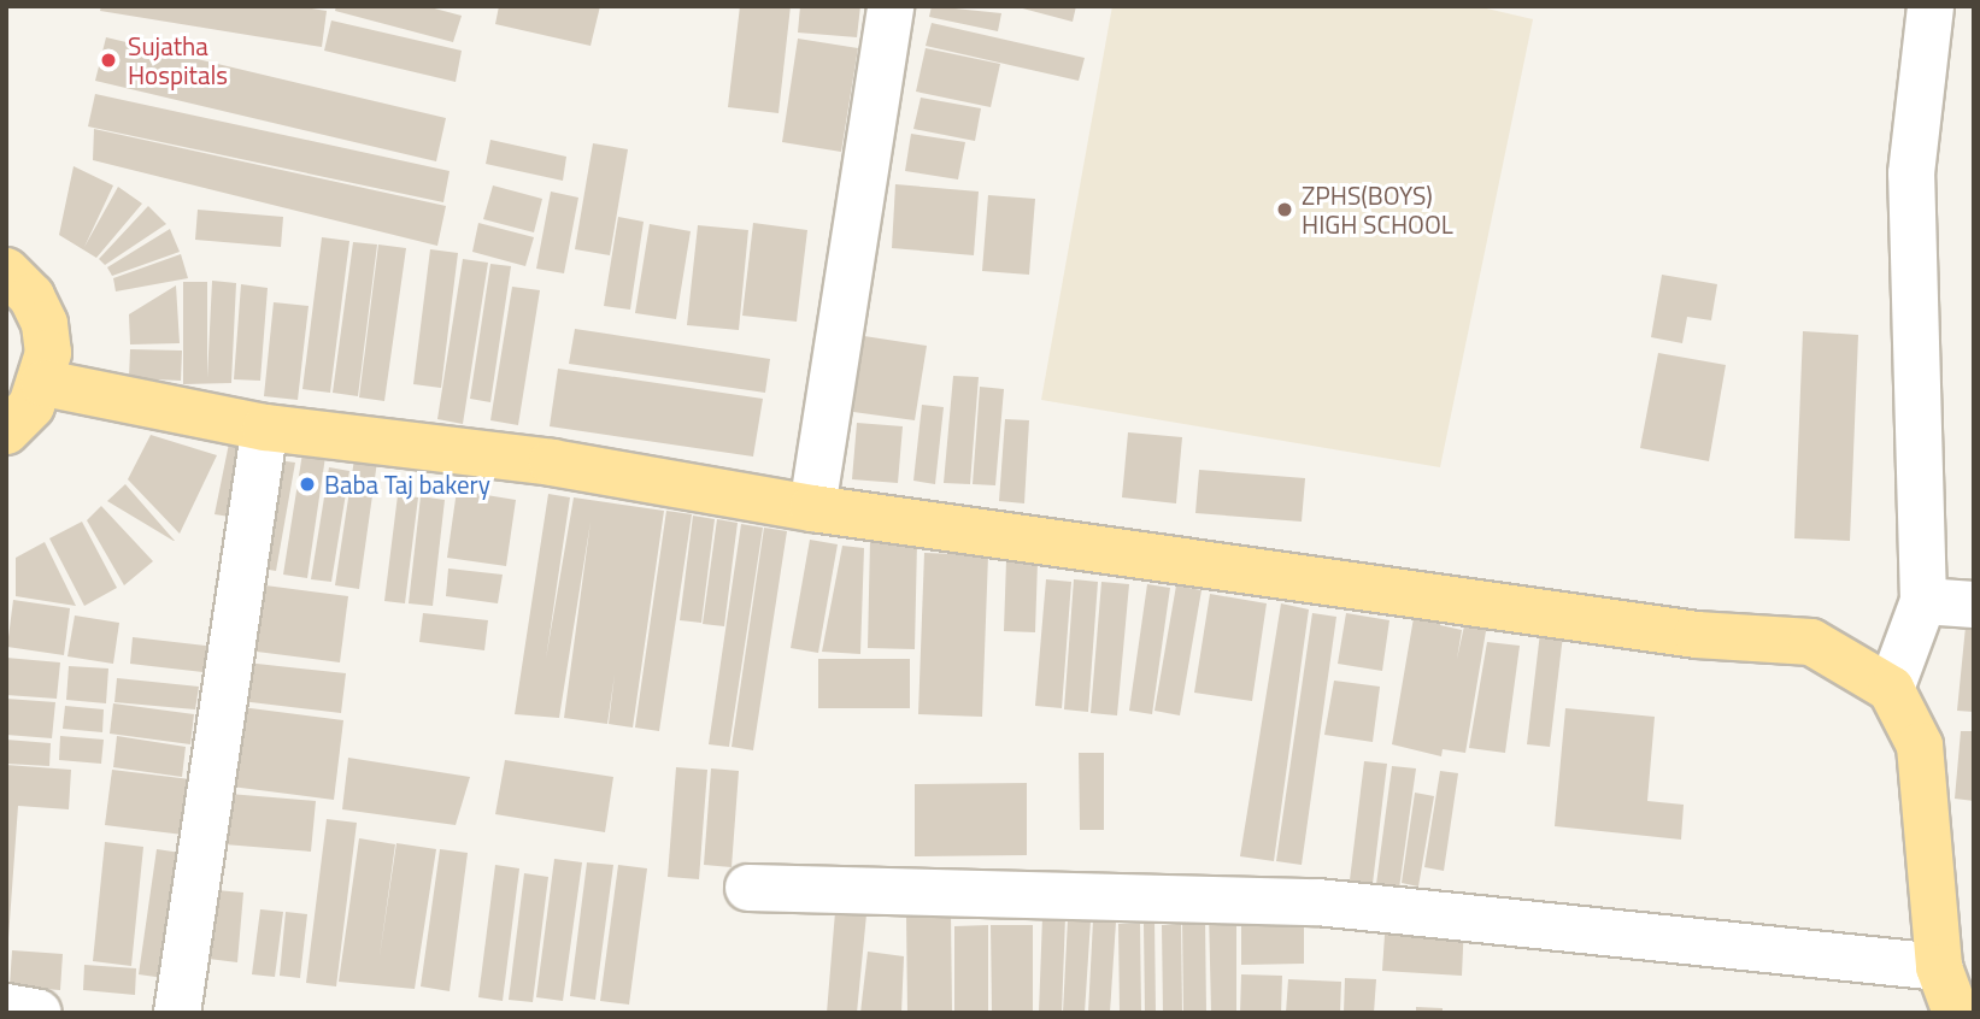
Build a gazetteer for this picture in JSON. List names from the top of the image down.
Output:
{
  "places": ["Sujatha Hospitals", "ZPHS(BOYS) HIGH SCHOOL", "Baba Taj bakery"]
}
